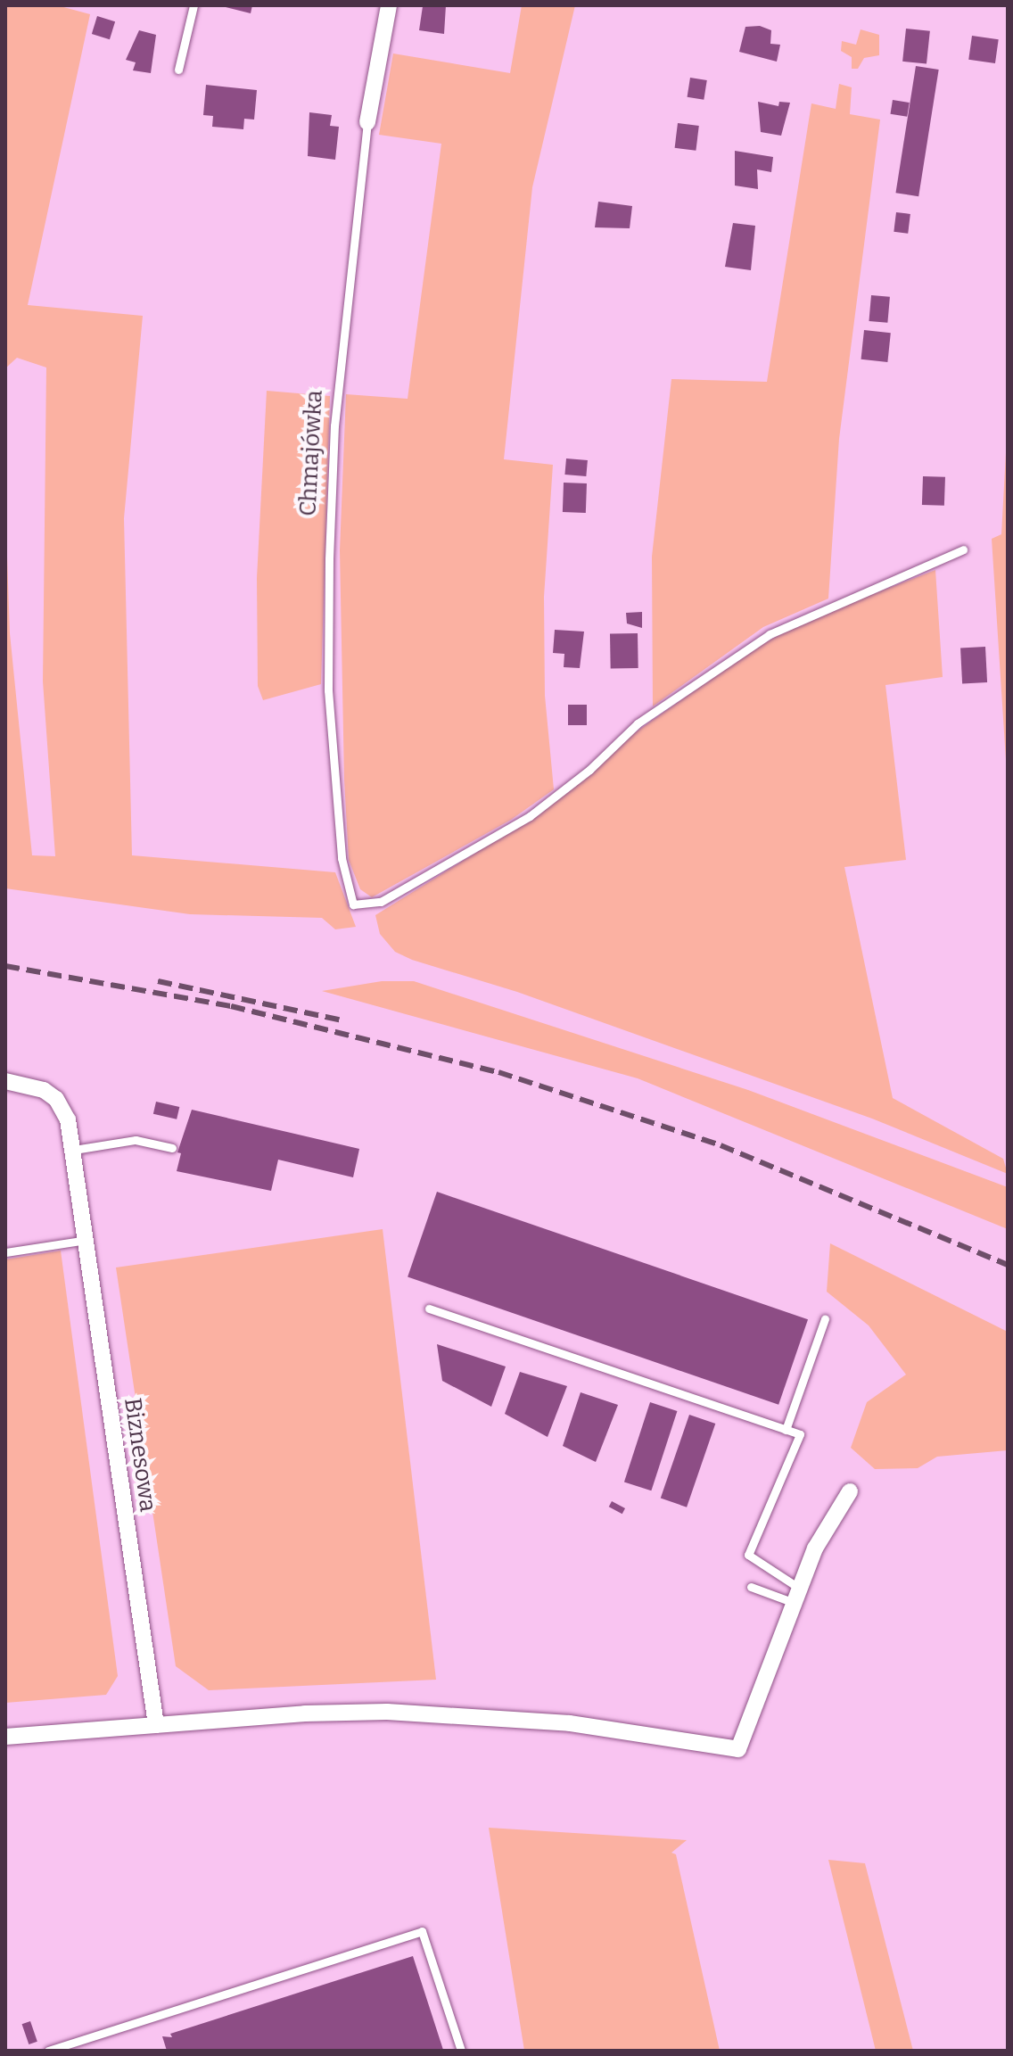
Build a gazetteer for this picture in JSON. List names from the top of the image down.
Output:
{
  "streets": {
    "street": ["Chmajówka", "Biznesowa"]
  }
}
